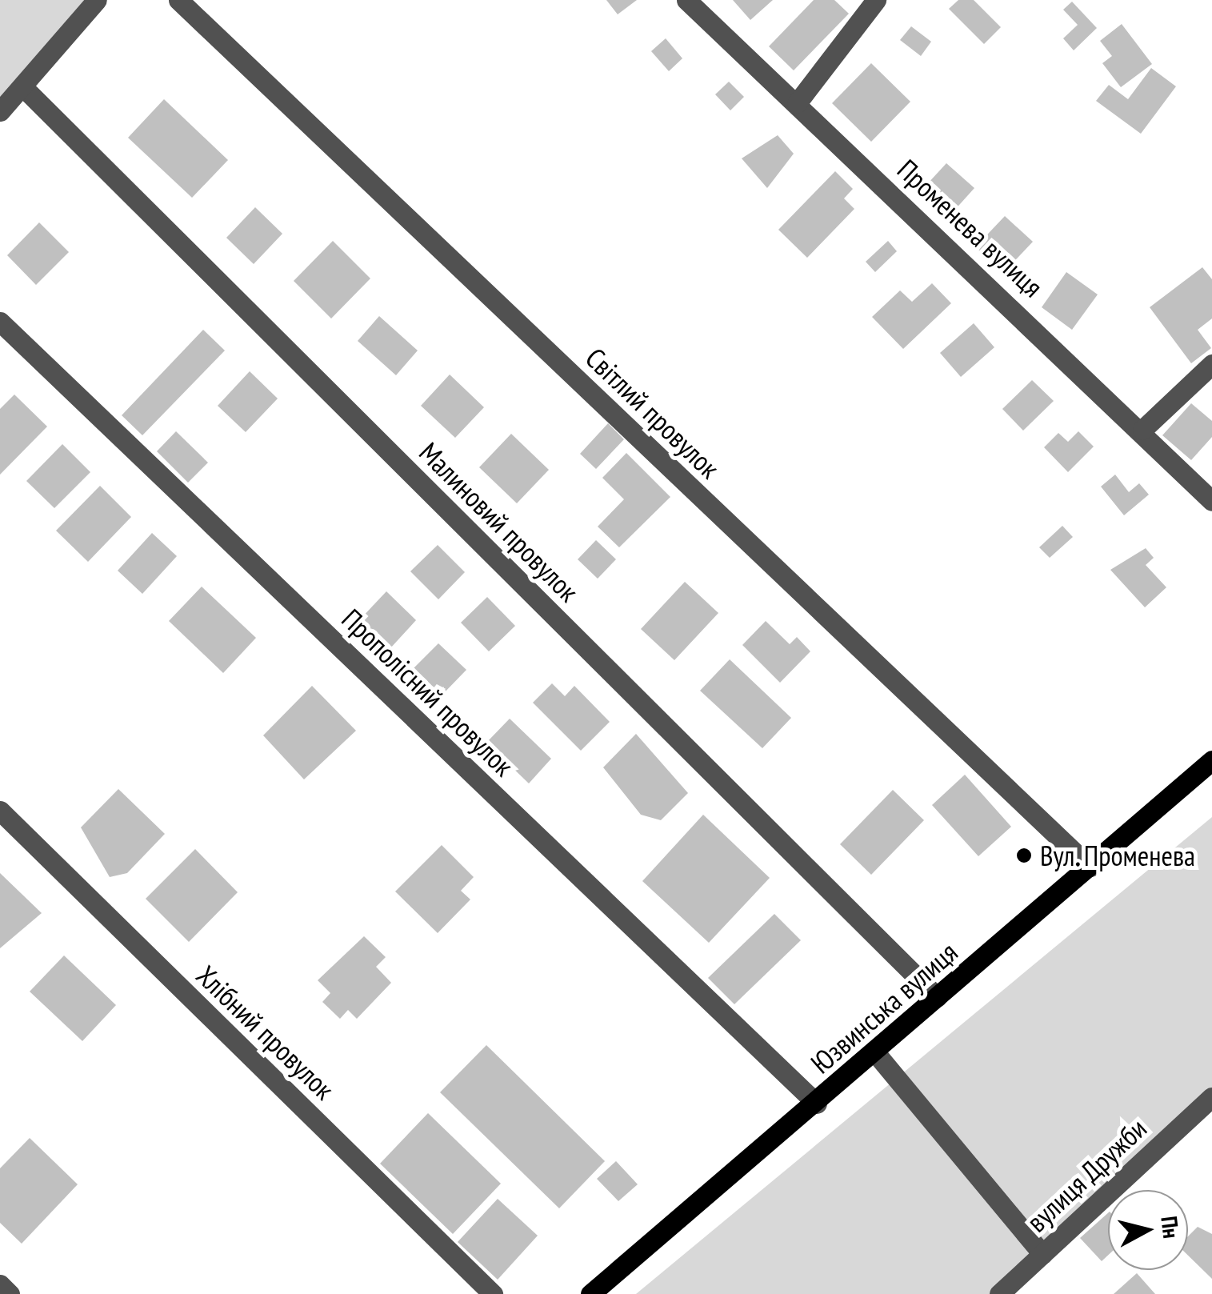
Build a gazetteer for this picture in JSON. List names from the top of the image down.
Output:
{
  "streets": {
    "main road": ["Юзвинська вулиця"],
    "street": [
      "Променева вулиця",
      "Світлий провулок",
      "Малиновий провулок",
      "Прополісний провулок",
      "Хлібний провулок",
      "вулиця Дружби"
    ]
  },
  "crossings": [
    ["Світлий провулок", "Юзвинська вулиця"],
    ["Малиновий провулок", "Юзвинська вулиця"],
    ["Прополісний провулок", "Юзвинська вулиця"]
  ],
  "places": ["Вул. Променева"],
  "north": "right"
}
